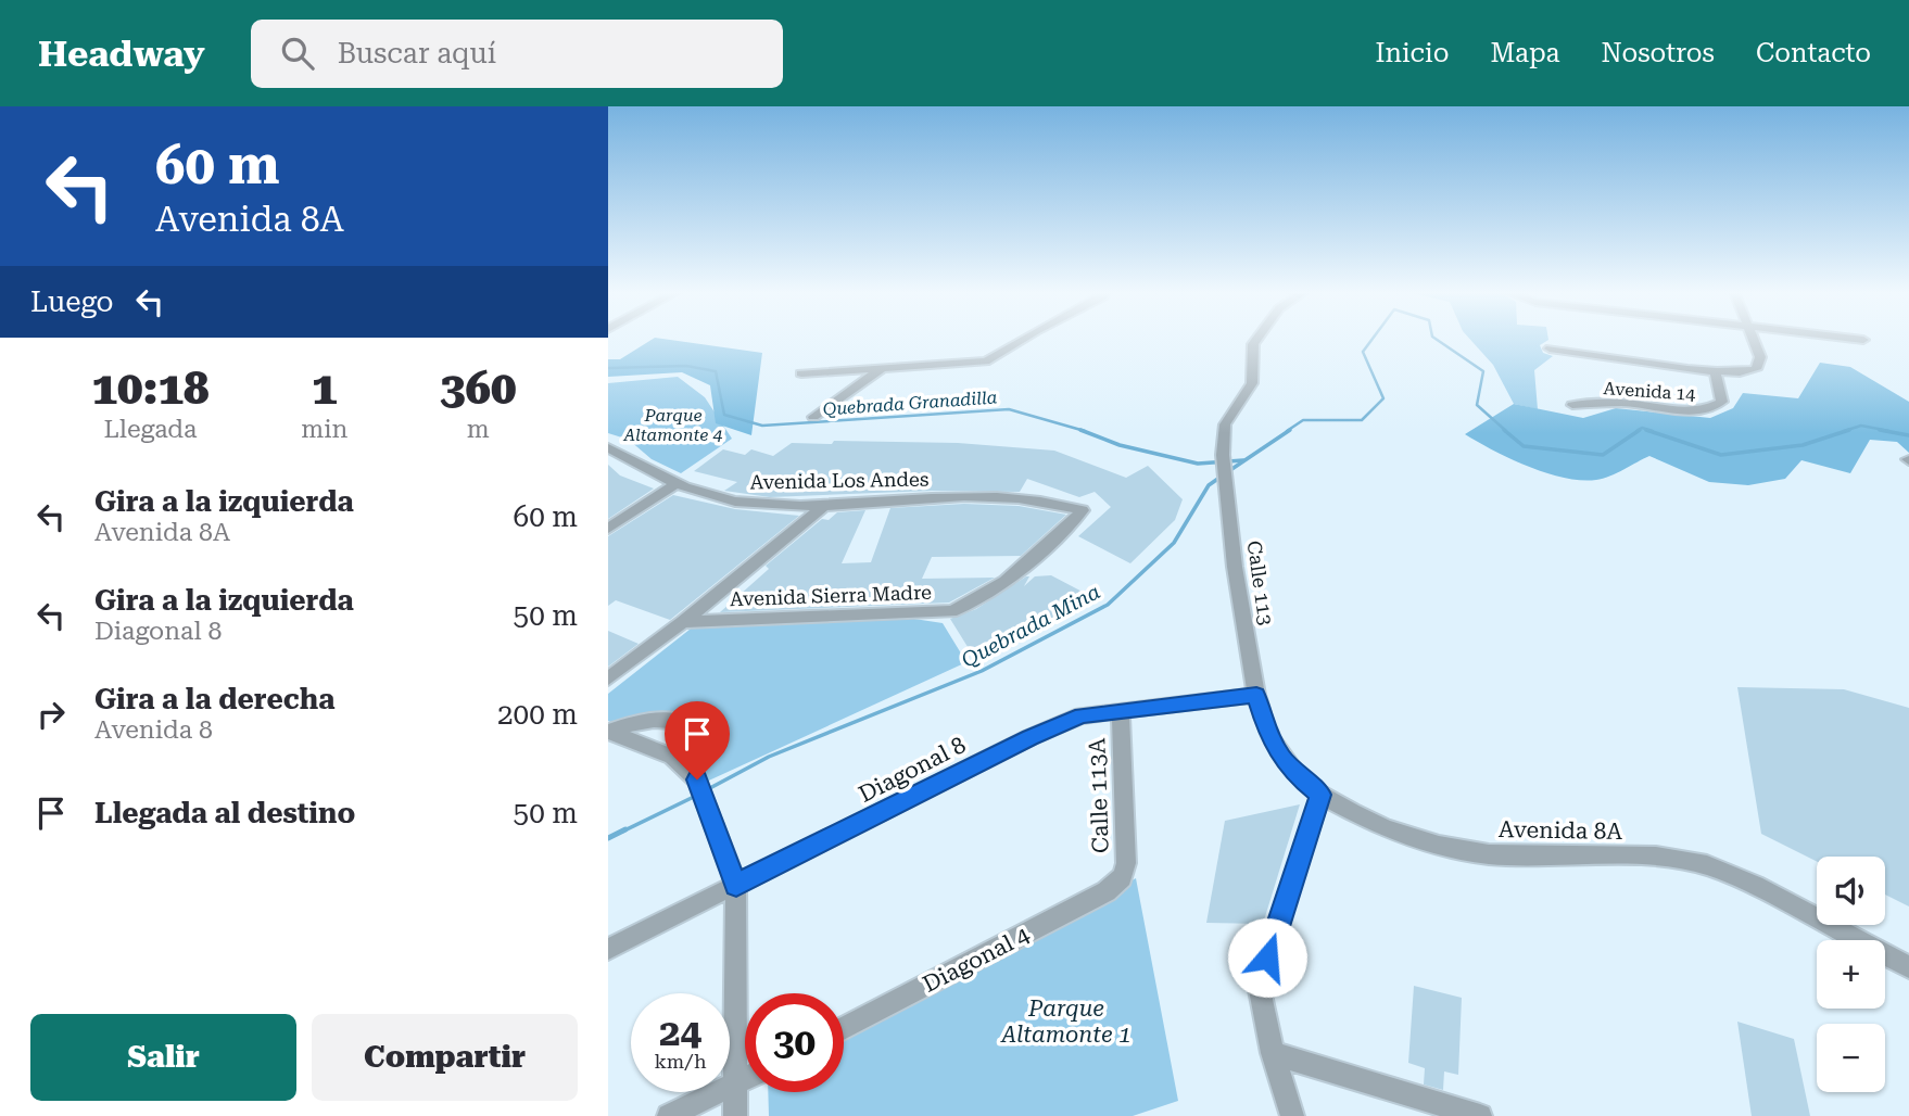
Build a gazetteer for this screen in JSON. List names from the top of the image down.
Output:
{
  "streets": {
    "street": [
      "Avenida 14",
      "Avenida Los Andes",
      "Calle 113",
      "Avenida Sierra Madre",
      "Diagonal 8",
      "Calle 113A",
      "Avenida 8A",
      "Diagonal 4"
    ]
  },
  "crossings": [
    ["Avenida Los Andes", "Avenida Sierra Madre"],
    ["Calle 113", "Diagonal 8"],
    ["Calle 113", "Avenida 8A"],
    ["Diagonal 8", "Calle 113A"],
    ["Diagonal 8", "Avenida 8A"],
    ["Calle 113A", "Diagonal 4"]
  ],
  "water": ["Quebrada Granadilla", "Quebrada Mina"],
  "parks": ["Parque Altamonte 4", "Parque Altamonte 1"],
  "page": {
    "header": "Headway",
    "search": "Buscar aquí",
    "nav": [
      "Inicio",
      "Mapa",
      "Nosotros",
      "Contacto"
    ],
    "turn": ["60 m", "Avenida 8A"],
    "then": "Luego",
    "eta": [
      "10:18",
      "Llegada",
      "1",
      "min",
      "360",
      "m"
    ],
    "list": [
      {
        "name": "Gira a la izquierda",
        "note": "Avenida 8A",
        "value": "60 m"
      },
      {
        "name": "Gira a la izquierda",
        "note": "Diagonal 8",
        "value": "50 m"
      },
      {
        "name": "Gira a la derecha",
        "note": "Avenida 8",
        "value": "200 m"
      },
      {
        "name": "Llegada al destino",
        "value": "50 m"
      }
    ],
    "map_buttons": ["+", "−"],
    "speed": "24 km/h",
    "limit": "30",
    "buttons": ["Salir", "Compartir"]
  }
}
